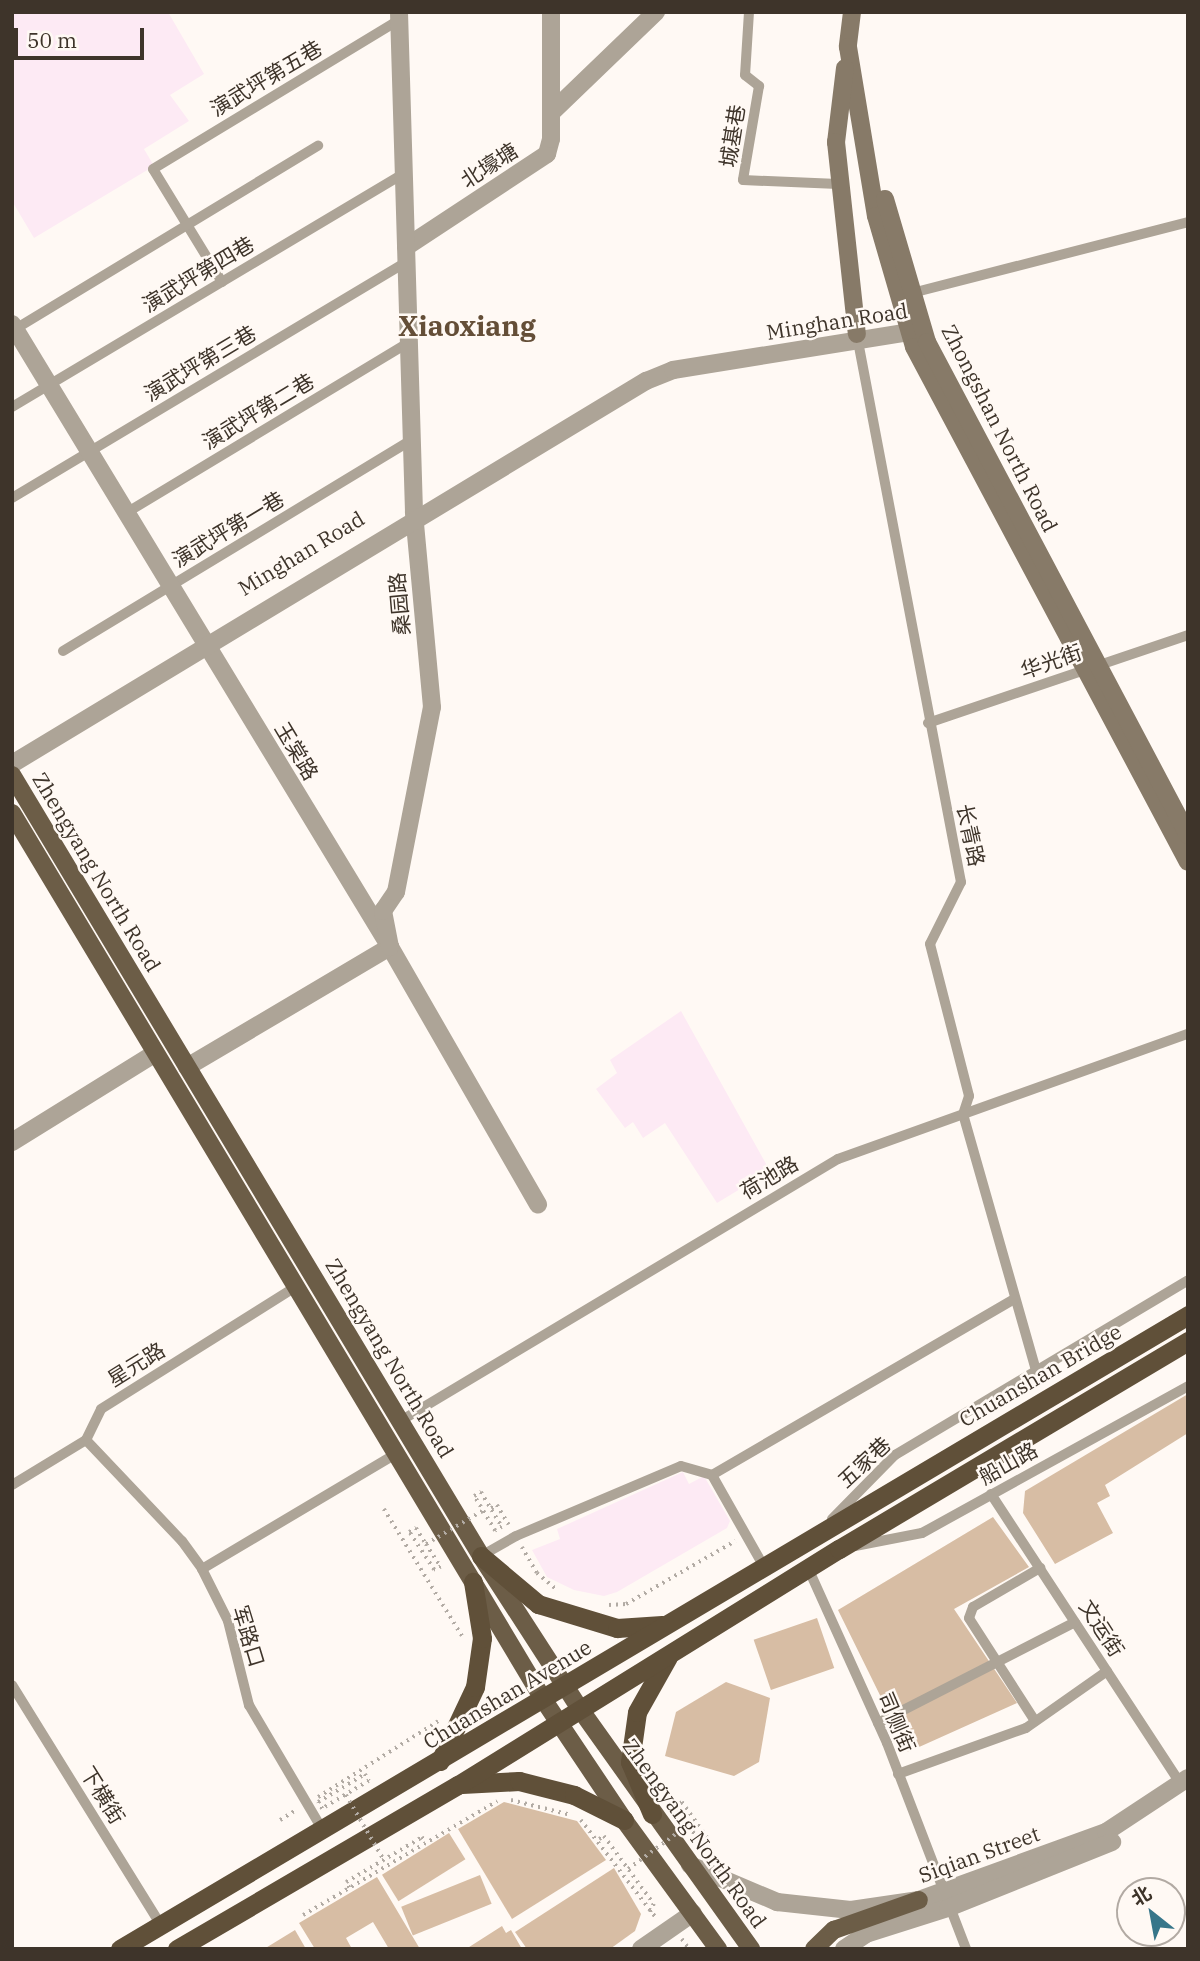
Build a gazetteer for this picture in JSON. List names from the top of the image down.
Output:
{
  "streets": {
    "highway": ["Chuanshan Bridge", "Chuanshan Avenue"],
    "main road": ["Zhongshan North Road", "Zhengyang North Road"],
    "street": [
      "北壕塘",
      "Minghan Road",
      "桑园路",
      "玉棠路",
      "Siqian Street"
    ],
    "lane": [
      "演武坪第五巷",
      "城基巷",
      "演武坪第四巷",
      "演武坪第三巷",
      "演武坪第二巷",
      "演武坪第一巷",
      "华光街",
      "长青路",
      "荷池路",
      "星元路",
      "五家巷",
      "船山路",
      "文运街",
      "军路口",
      "司侧街",
      "下横街"
    ]
  },
  "crossings": [
    ["演武坪第五巷", "桑园路"],
    ["城基巷", "Zhongshan North Road"],
    ["北壕塘", "演武坪第三巷"],
    ["北壕塘", "桑园路"],
    ["演武坪第四巷", "桑园路"],
    ["演武坪第四巷", "玉棠路"],
    ["Minghan Road", "Zhongshan North Road"],
    ["Minghan Road", "桑园路"],
    ["Minghan Road", "玉棠路"],
    ["Minghan Road", "长青路"],
    ["演武坪第三巷", "桑园路"],
    ["演武坪第三巷", "玉棠路"],
    ["演武坪第二巷", "桑园路"],
    ["演武坪第二巷", "玉棠路"],
    ["Zhongshan North Road", "华光街"],
    ["Zhongshan North Road", "长青路"],
    ["演武坪第一巷", "桑园路"],
    ["演武坪第一巷", "玉棠路"],
    ["桑园路", "玉棠路"],
    ["华光街", "长青路"],
    ["长青路", "荷池路"],
    ["长青路", "五家巷"],
    ["Zhengyang North Road", "荷池路"],
    ["Zhengyang North Road", "星元路"],
    ["Zhengyang North Road", "Chuanshan Avenue"],
    ["Zhengyang North Road", "Siqian Street"],
    ["星元路", "军路口"],
    ["Chuanshan Bridge", "Chuanshan Avenue"],
    ["五家巷", "Chuanshan Avenue"],
    ["船山路", "文运街"],
    ["文运街", "Siqian Street"],
    ["军路口", "Chuanshan Avenue"],
    ["Chuanshan Avenue", "下横街"],
    ["司侧街", "Siqian Street"]
  ],
  "districts": ["Xiaoxiang"],
  "scale_bar": "50 m",
  "north": "top left"
}
